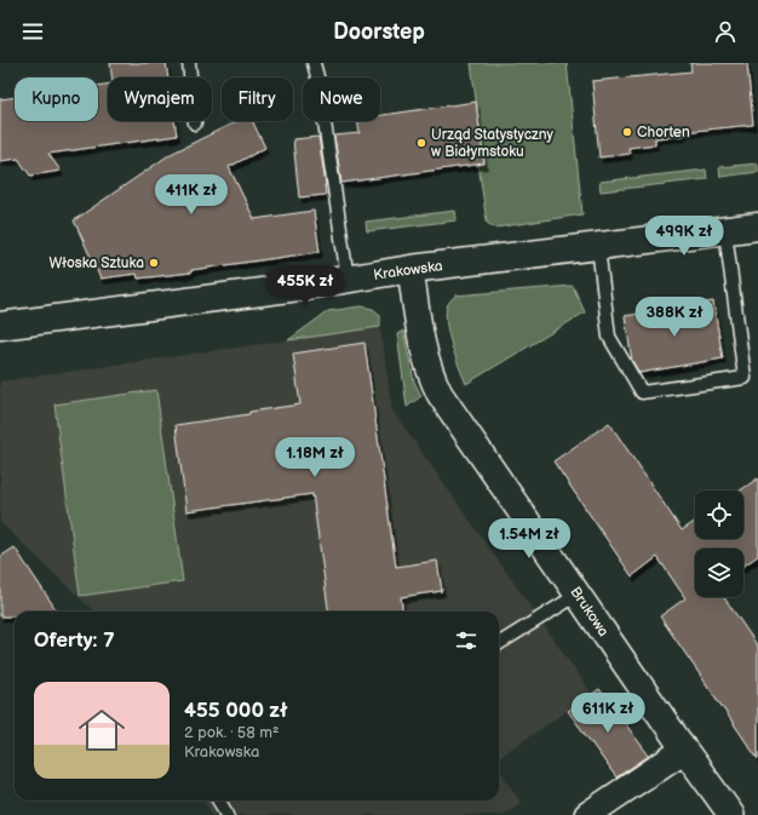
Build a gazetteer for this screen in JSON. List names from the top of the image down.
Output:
{
  "streets": {
    "street": ["Krakowska", "Brukowa"]
  },
  "crossings": [
    ["Krakowska", "Brukowa"]
  ],
  "places": ["Chorten", "Urząd Statystyczny w Białymstoku", "Włoska Sztuka"],
  "page": {
    "header": "Doorstep",
    "chip": [
      "Kupno",
      "Wynajem",
      "Filtry",
      "Nowe"
    ],
    "price": [
      "411K zł",
      "499K zł",
      "455K zł",
      "388K zł",
      "1.18M zł",
      "1.54M zł",
      "611K zł"
    ],
    "heading": "Oferty: 7",
    "list": [
      {
        "name": "455 000 zł",
        "note": "2 pok. · 58 m² · Krakowska"
      }
    ]
  }
}
